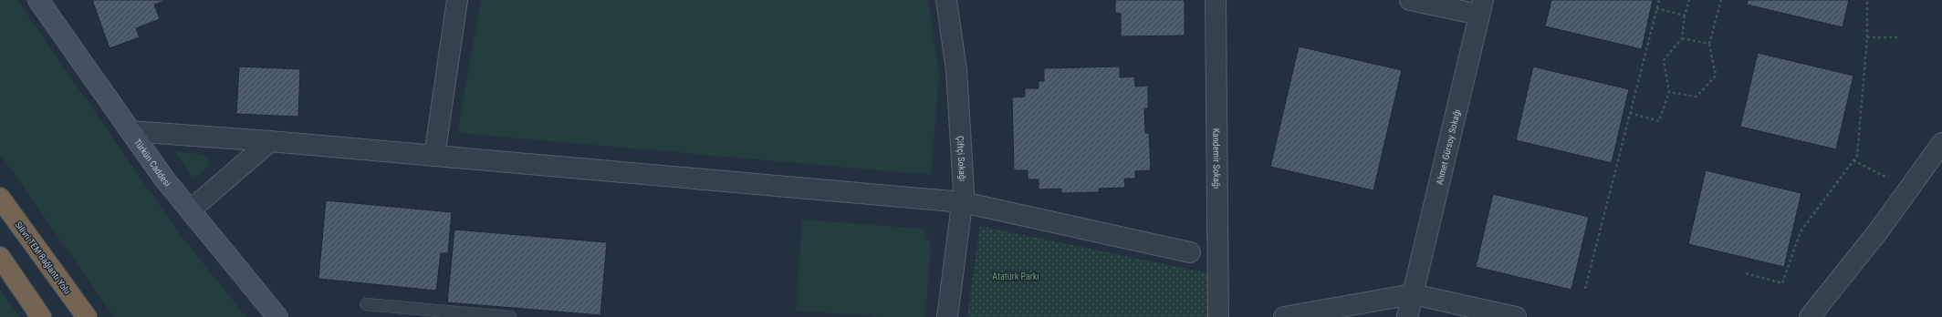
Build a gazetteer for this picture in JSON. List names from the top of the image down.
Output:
{
  "streets": {
    "highway": ["Silivri TEM Bağlantı Yolu"],
    "street": [
      "Ahmet Gürsoy Sokağı",
      "Çiftçi Sokağı",
      "Kandemir Sokağı",
      "Türkün Caddesi"
    ]
  },
  "parks": ["Atatürk Parkı"]
}
